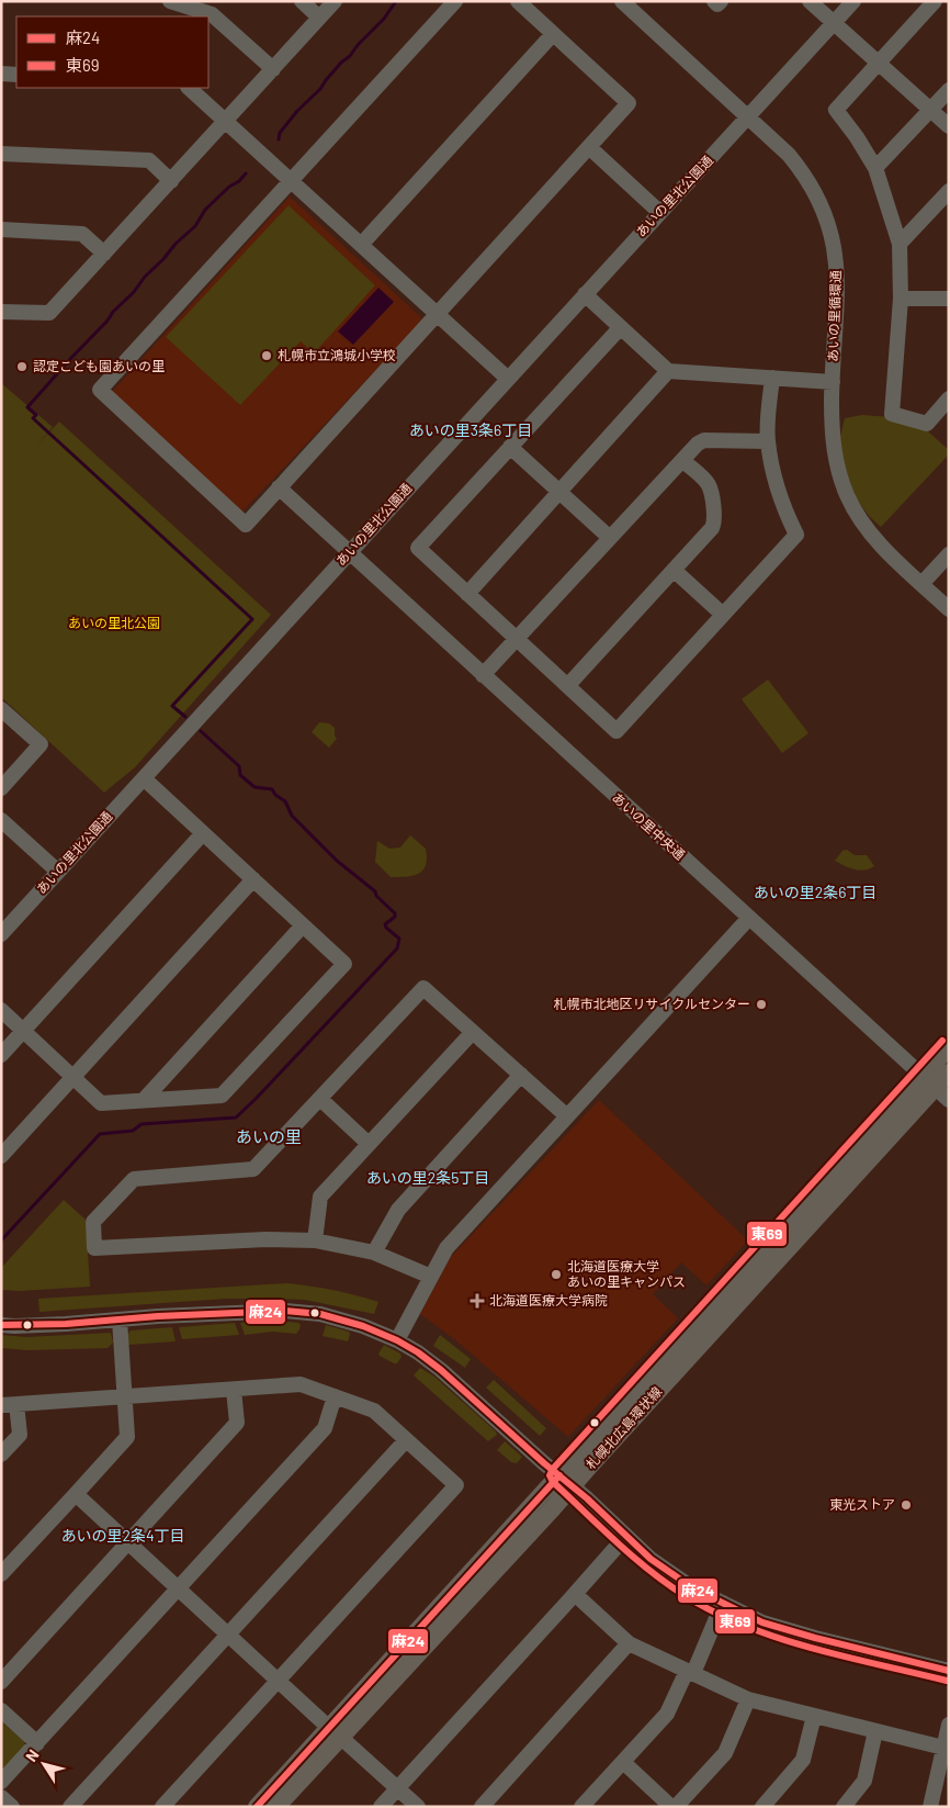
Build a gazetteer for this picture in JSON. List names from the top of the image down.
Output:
{
  "streets": {
    "main road": ["札幌北広島環状線"],
    "street": ["あいの里北公園通", "あいの里循環通", "あいの里中央通"]
  },
  "crossings": [
    ["あいの里北公園通", "あいの里循環通"],
    ["あいの里北公園通", "あいの里中央通"],
    ["あいの里中央通", "札幌北広島環状線"]
  ],
  "districts": [
    "あいの里3条6丁目",
    "あいの里2条6丁目",
    "あいの里",
    "あいの里2条5丁目",
    "あいの里2条4丁目"
  ],
  "parks": ["あいの里北公園"],
  "places": {
    "other": [
      "札幌市立鴻城小学校",
      "認定こども園あいの里",
      "札幌市北地区リサイクルセンター",
      "北海道医療大学 あいの里キャンパス",
      "東光ストア"
    ],
    "health": ["北海道医療大学病院"]
  },
  "lines": ["transit line 東69", "transit line 麻24"],
  "legend": ["麻24", "東69"],
  "north": "top left"
}
